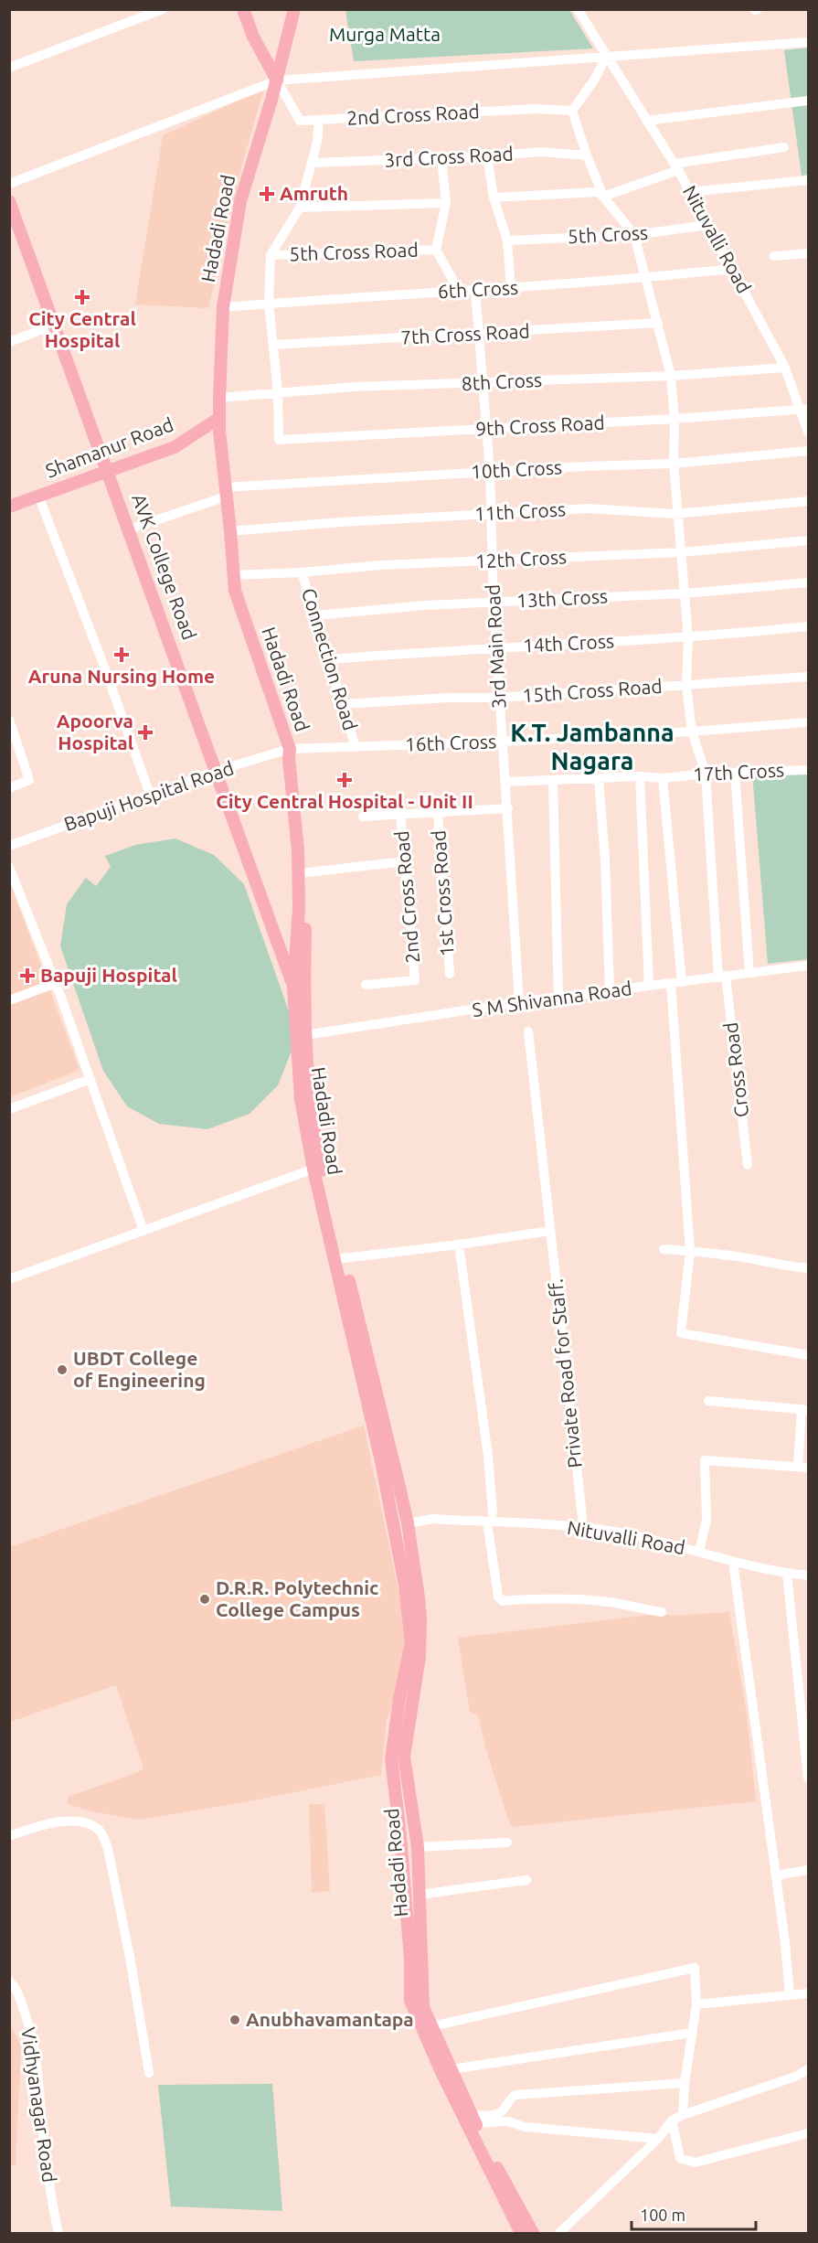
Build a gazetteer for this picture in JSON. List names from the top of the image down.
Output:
{
  "streets": {
    "main road": ["Hadadi Road", "Shamanur Road", "AVK College Road"],
    "street": [
      "2nd Cross Road",
      "3rd Cross Road",
      "5th Cross",
      "Nituvalli Road",
      "5th Cross Road",
      "6th Cross",
      "7th Cross Road",
      "8th Cross",
      "9th Cross Road",
      "10th Cross",
      "11th Cross",
      "12th Cross",
      "13th Cross",
      "14th Cross",
      "3rd Main Road",
      "Connection Road",
      "15th Cross Road",
      "16th Cross",
      "17th Cross",
      "Bapuji Hospital Road",
      "1st Cross Road",
      "S M Shivanna Road",
      "Cross Road",
      "Private Road for Staff.",
      "Vidhyanagar Road"
    ]
  },
  "crossings": [
    ["2nd Cross Road", "Hadadi Road"],
    ["Hadadi Road", "Nituvalli Road"],
    ["Hadadi Road", "6th Cross"],
    ["Hadadi Road", "8th Cross"],
    ["Hadadi Road", "Shamanur Road"],
    ["Hadadi Road", "10th Cross"],
    ["Hadadi Road", "11th Cross"],
    ["Hadadi Road", "12th Cross"],
    ["Hadadi Road", "AVK College Road"],
    ["Hadadi Road", "16th Cross"],
    ["Hadadi Road", "Bapuji Hospital Road"],
    ["Hadadi Road", "S M Shivanna Road"],
    ["5th Cross", "Nituvalli Road"],
    ["5th Cross", "Cross Road"],
    ["Nituvalli Road", "6th Cross"],
    ["Nituvalli Road", "8th Cross"],
    ["Nituvalli Road", "9th Cross Road"],
    ["6th Cross", "3rd Main Road"],
    ["6th Cross", "Cross Road"],
    ["7th Cross Road", "3rd Main Road"],
    ["7th Cross Road", "Cross Road"],
    ["8th Cross", "9th Cross Road"],
    ["8th Cross", "3rd Main Road"],
    ["8th Cross", "Cross Road"],
    ["9th Cross Road", "3rd Main Road"],
    ["9th Cross Road", "Cross Road"],
    ["Shamanur Road", "AVK College Road"],
    ["10th Cross", "AVK College Road"],
    ["10th Cross", "3rd Main Road"],
    ["10th Cross", "Cross Road"],
    ["11th Cross", "3rd Main Road"],
    ["11th Cross", "Cross Road"],
    ["12th Cross", "3rd Main Road"],
    ["12th Cross", "Connection Road"],
    ["12th Cross", "Cross Road"],
    ["AVK College Road", "Bapuji Hospital Road"],
    ["13th Cross", "3rd Main Road"],
    ["13th Cross", "Connection Road"],
    ["13th Cross", "Cross Road"],
    ["14th Cross", "3rd Main Road"],
    ["14th Cross", "Connection Road"],
    ["14th Cross", "Cross Road"],
    ["3rd Main Road", "15th Cross Road"],
    ["3rd Main Road", "16th Cross"],
    ["3rd Main Road", "17th Cross"],
    ["3rd Main Road", "S M Shivanna Road"],
    ["Connection Road", "15th Cross Road"],
    ["Connection Road", "16th Cross"],
    ["15th Cross Road", "Cross Road"],
    ["16th Cross", "Bapuji Hospital Road"],
    ["16th Cross", "Cross Road"],
    ["17th Cross", "Cross Road"],
    ["S M Shivanna Road", "Cross Road"]
  ],
  "districts": ["K.T. Jambanna Nagara"],
  "parks": ["Murga Matta"],
  "places": {
    "health": [
      "Amruth",
      "City Central Hospital",
      "Aruna Nursing Home",
      "Apoorva Hospital",
      "City Central Hospital - Unit II",
      "Bapuji Hospital"
    ],
    "other": ["UBDT College of Engineering", "D.R.R. Polytechnic College Campus", "Anubhavamantapa"]
  },
  "scale_bar": "100 m"
}
